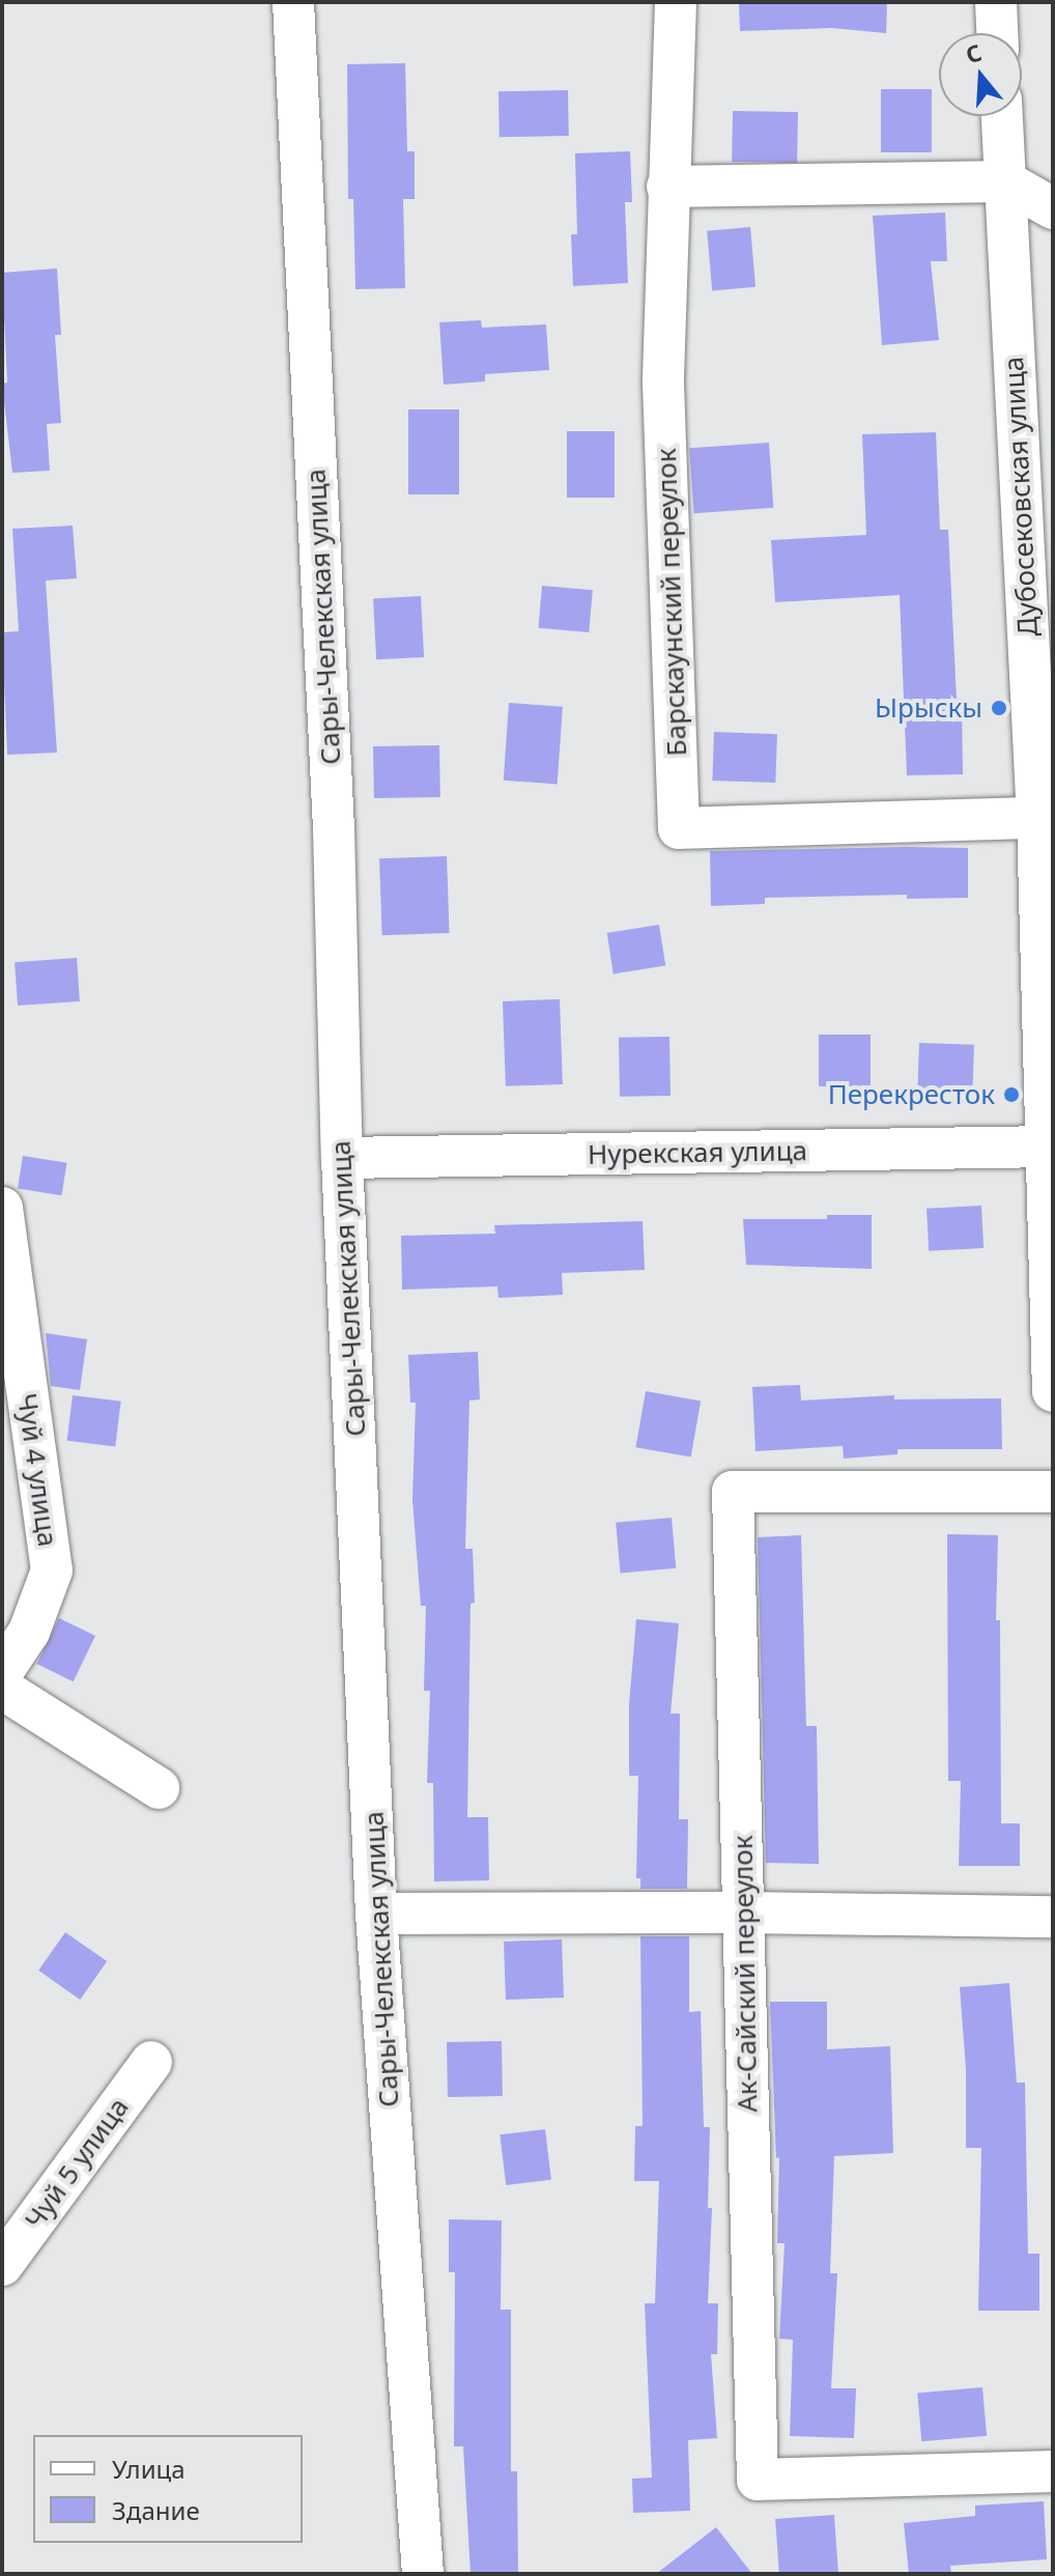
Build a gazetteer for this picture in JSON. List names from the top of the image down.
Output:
{
  "streets": {
    "street": [
      "Дубосековская улица",
      "Барскаунский переулок",
      "Сары-Челекская улица",
      "Нурекская улица",
      "Чуй 4 улица",
      "Ак-Сайский переулок",
      "Чуй 5 улица"
    ]
  },
  "crossings": [
    ["Дубосековская улица", "Барскаунский переулок"],
    ["Дубосековская улица", "Нурекская улица"],
    ["Сары-Челекская улица", "Нурекская улица"]
  ],
  "places": ["Ырыскы", "Перекресток"],
  "legend": ["Улица", "Здание"],
  "north": "top"
}
